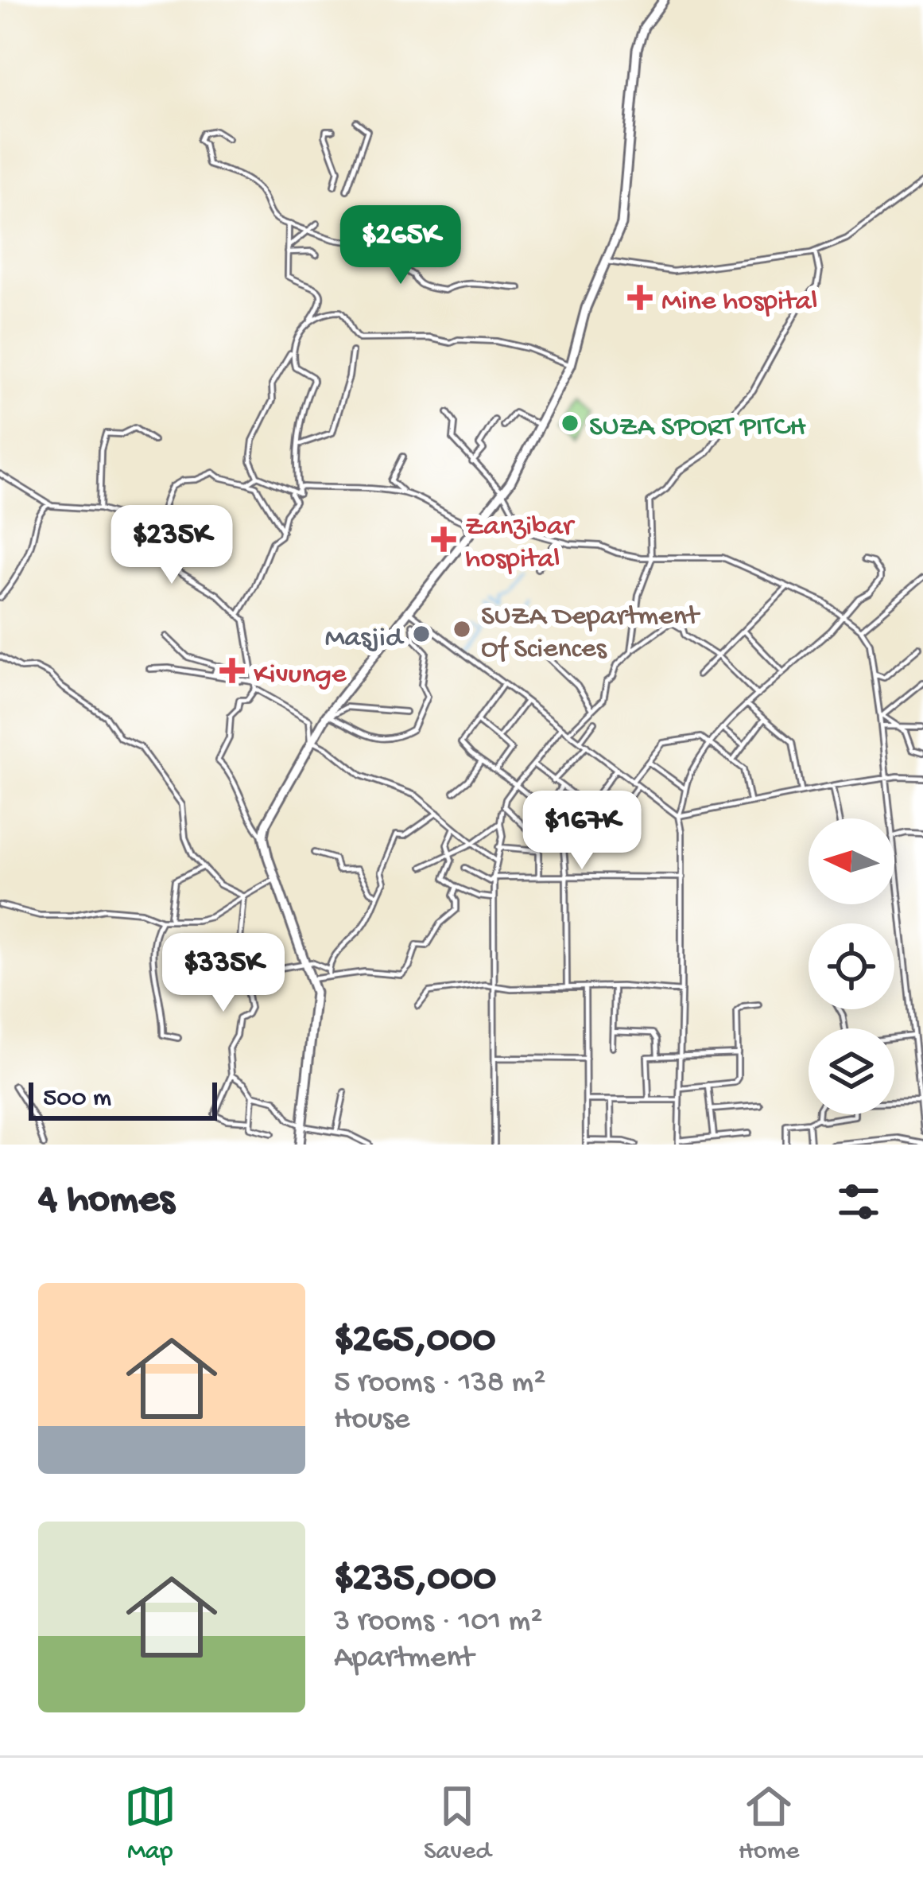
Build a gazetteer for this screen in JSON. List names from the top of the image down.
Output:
{
  "places": {
    "health": ["Mine hospital", "Zanzibar hospital", "Kivunge"],
    "other": ["SUZA SPORT PITCH", "SUZA Department Of Sciences", "Masjid"]
  },
  "scale_bar": "500 m",
  "north": "left",
  "page": {
    "price": [
      "$265K",
      "$235K",
      "$167K",
      "$335K"
    ],
    "scale": "500 m",
    "heading": "4 homes",
    "list": [
      {
        "name": "$265,000",
        "note": "5 rooms · 138 m² · House"
      },
      {
        "name": "$235,000",
        "note": "3 rooms · 101 m² · Apartment"
      }
    ],
    "tabs": ["Map", "Saved", "Home"]
  }
}
